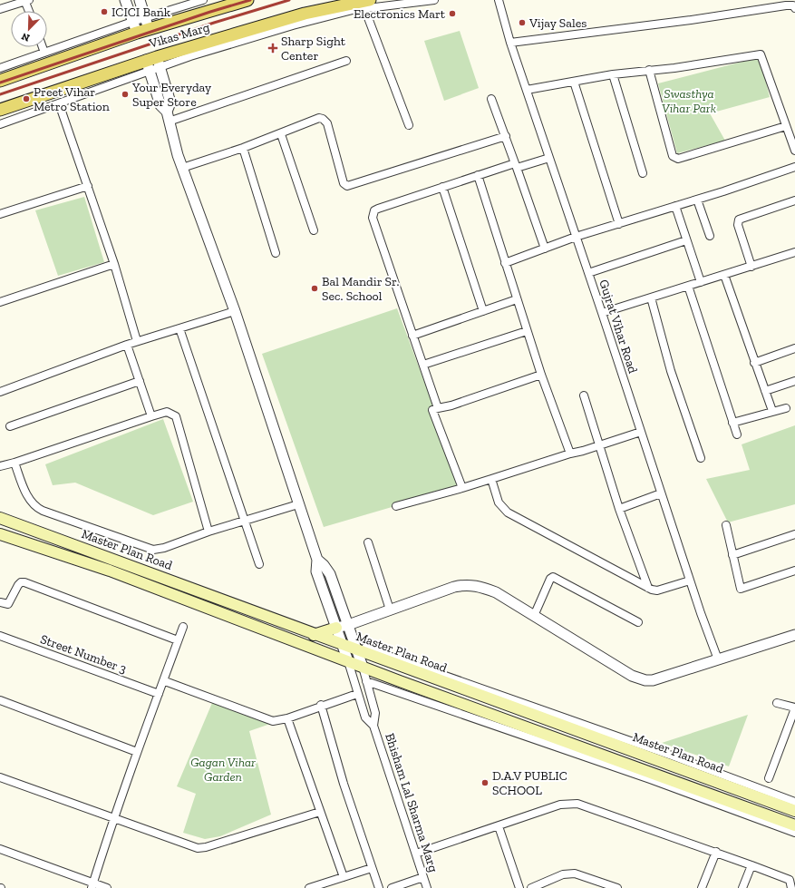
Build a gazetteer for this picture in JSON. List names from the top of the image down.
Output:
{
  "streets": {
    "main road": ["Vikas Marg", "Master Plan Road"],
    "street": ["Gujrat Vihar Road", "Street Number 3", "Bhisham Lal Sharma Marg"]
  },
  "crossings": [
    ["Master Plan Road", "Bhisham Lal Sharma Marg"]
  ],
  "parks": ["Swasthya Vihar Park", "Gagan Vihar Garden"],
  "places": {
    "other": [
      "ICICI Bank",
      "Electronics Mart",
      "Vijay Sales",
      "Your Everyday Super Store",
      "Preet Vihar Metro Station",
      "Bal Mandir Sr. Sec. School",
      "D.A.V PUBLIC SCHOOL"
    ],
    "health": ["Sharp Sight Center"]
  },
  "north": "bottom left"
}
